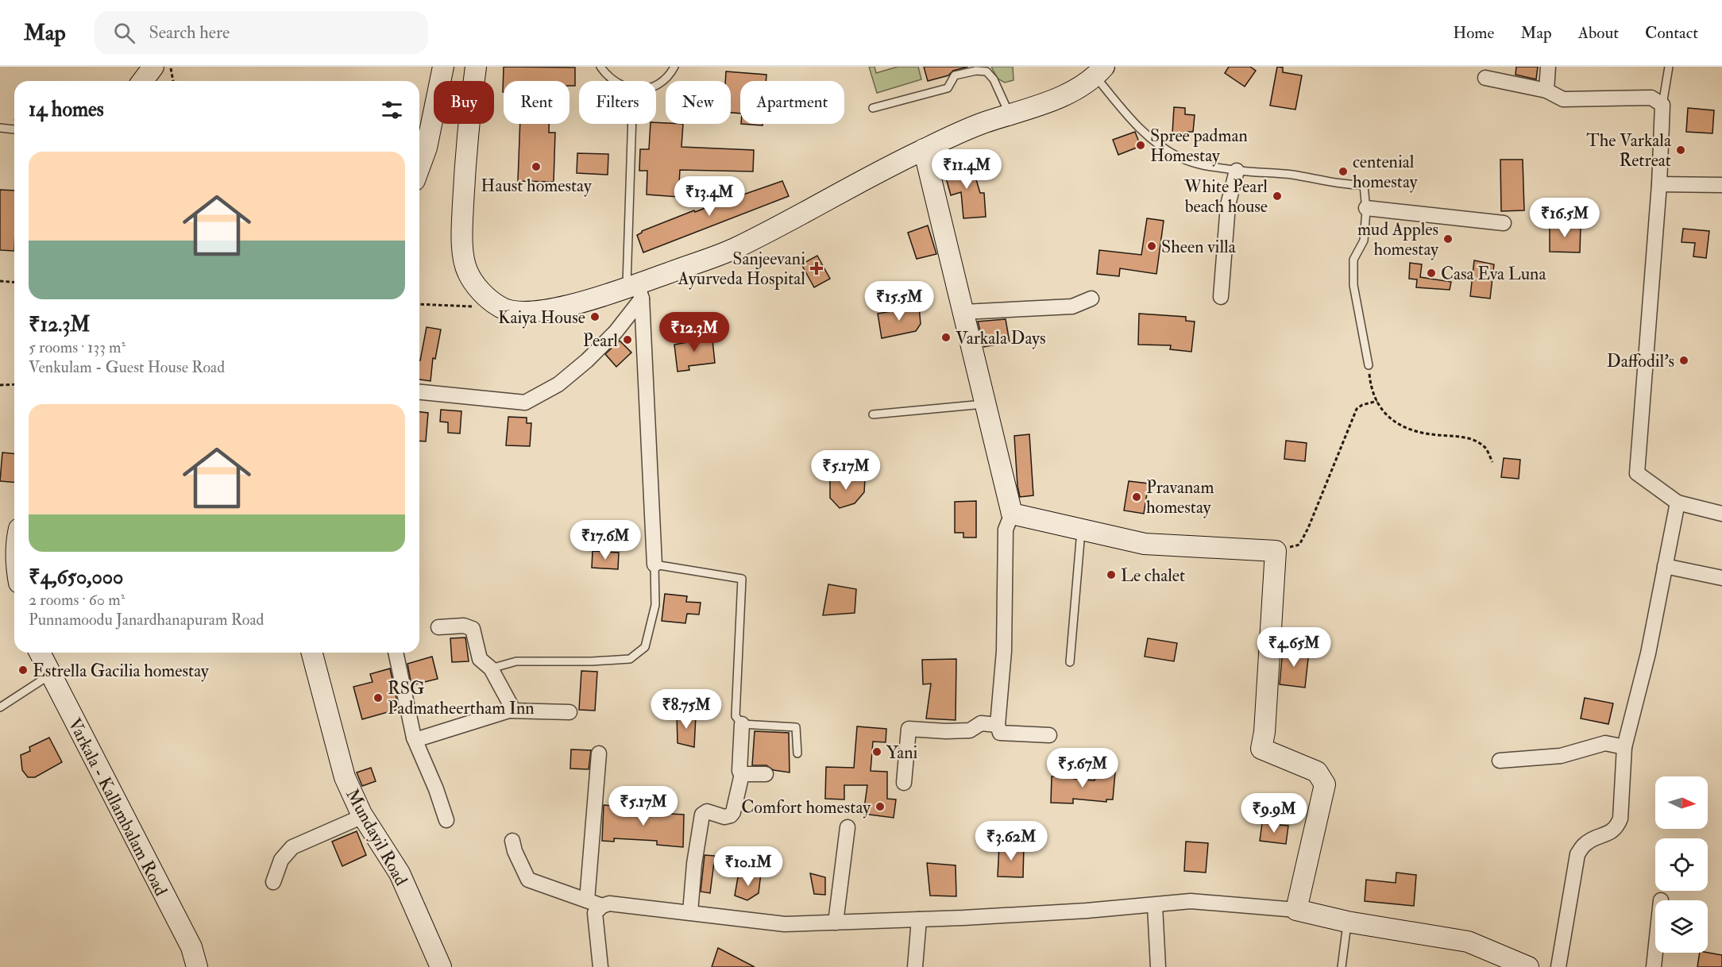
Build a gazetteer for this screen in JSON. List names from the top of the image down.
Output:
{
  "streets": {
    "main road": ["Varkala - Kallambalam Road", "Mundayil Road"]
  },
  "places": {
    "other": [
      "Spree padman Homestay",
      "The Varkala Retreat",
      "Haust homestay",
      "centenial homestay",
      "White Pearl beach house",
      "mud Apples homestay",
      "Sheen villa",
      "Casa Eva Luna",
      "Kaiya House",
      "Varkala Days",
      "Pearl",
      "Daffodil's",
      "Pravanam homestay",
      "Le chalet",
      "Estrella Gacilia homestay",
      "RSG Padmatheertham Inn",
      "Yani",
      "Comfort homestay"
    ],
    "health": ["Sanjeevani Ayurveda Hospital"]
  },
  "north": "right",
  "page": {
    "header": "Map",
    "search": "Search here",
    "nav": [
      "Home",
      "Map",
      "About",
      "Contact"
    ],
    "chip": [
      "Buy",
      "Rent",
      "Filters",
      "New",
      "Apartment"
    ],
    "heading": "14 homes",
    "list": [
      {
        "name": "₹12.3M",
        "note": "5 rooms · 133 m² · Venkulam - Guest House Road"
      },
      {
        "name": "₹4,650,000",
        "note": "2 rooms · 60 m² · Punnamoodu Janardhanapuram Road"
      }
    ],
    "price": [
      "₹11.4M",
      "₹13.4M",
      "₹16.5M",
      "₹15.5M",
      "₹12.3M",
      "₹5.17M",
      "₹17.6M",
      "₹4.65M",
      "₹8.75M",
      "₹5.67M",
      "₹5.17M",
      "₹9.9M",
      "₹3.62M",
      "₹10.1M"
    ]
  }
}
